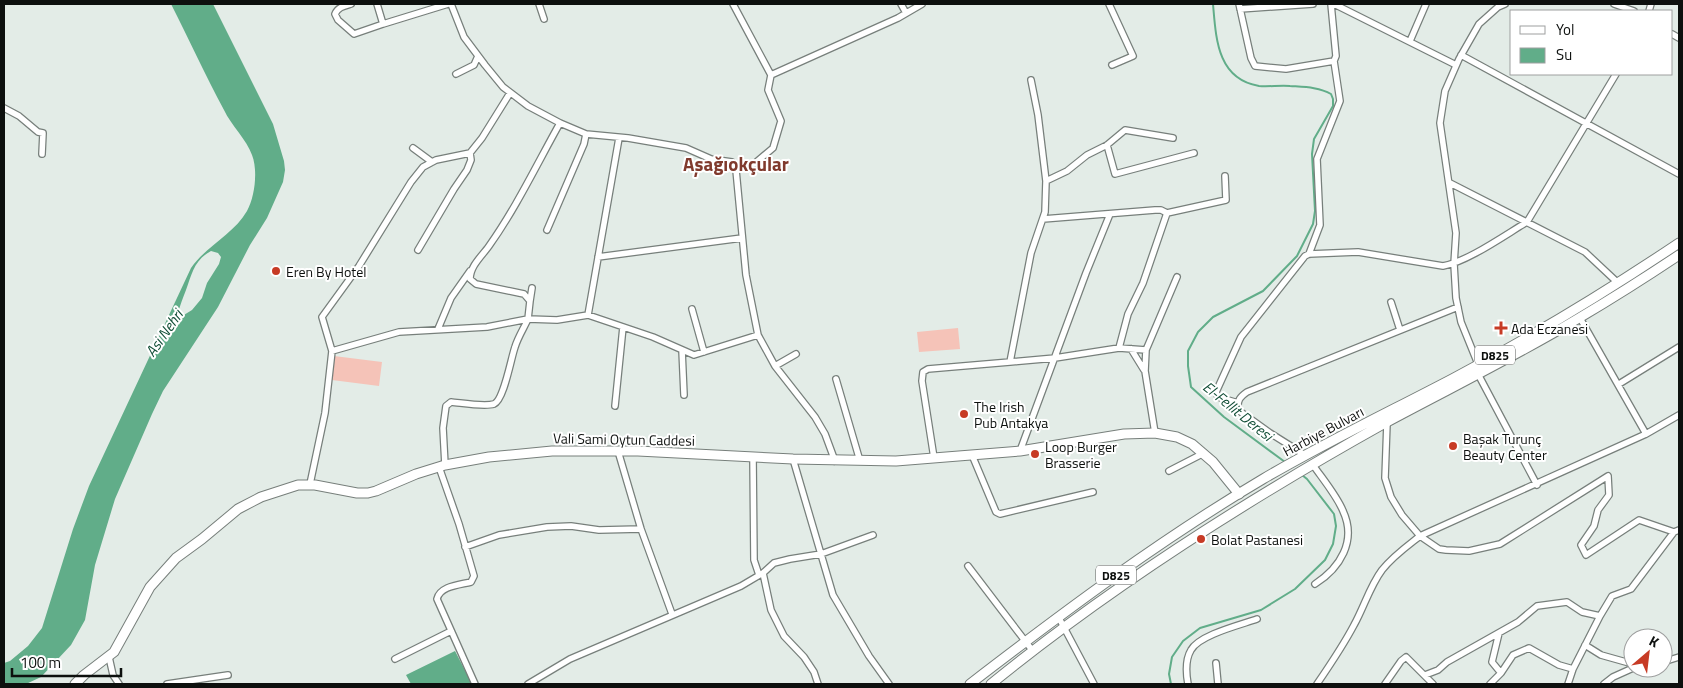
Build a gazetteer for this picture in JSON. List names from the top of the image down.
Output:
{
  "streets": {
    "main road": ["D825", "Harbiye Bulvarı", "Vali Sami Oytun Caddesi"]
  },
  "crossings": [
    ["Harbiye Bulvarı", "Vali Sami Oytun Caddesi"]
  ],
  "districts": ["Aşağıokçular"],
  "water": ["Asi Nehri", "El-Fellit Deresi"],
  "places": {
    "other": [
      "Eren By Hotel",
      "The Irish Pub Antakya",
      "Başak Turunç Beauty Center",
      "Loop Burger Brasserie",
      "Bolat Pastanesi"
    ],
    "health": ["Ada Eczanesi"]
  },
  "legend": ["Yol", "Su"],
  "scale_bar": "100 m",
  "north": "top right"
}
